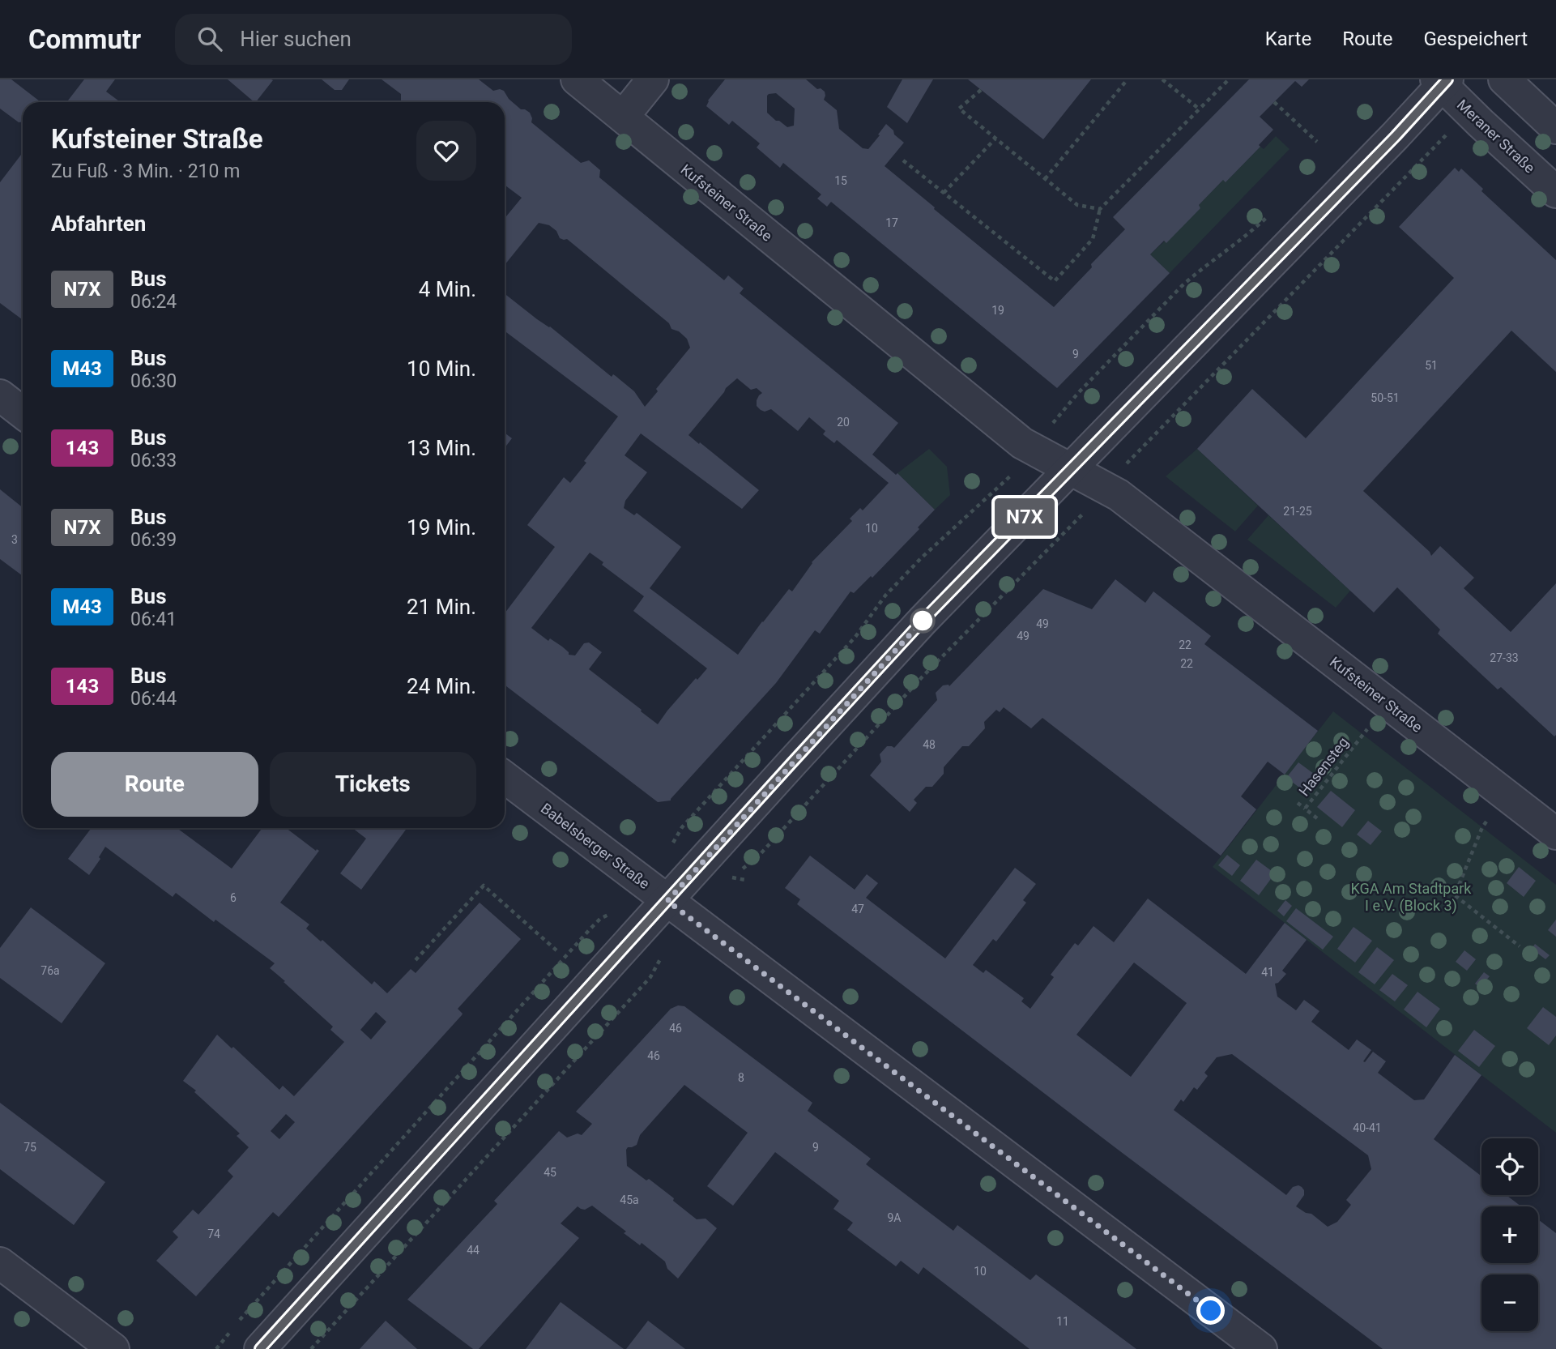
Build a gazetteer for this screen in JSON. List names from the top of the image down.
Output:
{
  "streets": {
    "street": ["Meraner Straße", "Kufsteiner Straße", "Babelsberger Straße"],
    "path": ["Hasensteg"]
  },
  "parks": ["KGA Am Stadtpark I e.V. (Block 3)"],
  "lines": ["bus line N7X"],
  "house_numbers": [
    "15",
    "17",
    "19",
    "9",
    "51",
    "50-51",
    "20",
    "21-25",
    "10",
    "3",
    "49",
    "49",
    "22",
    "27-33",
    "22",
    "48",
    "6",
    "47",
    "76a",
    "41",
    "46",
    "46",
    "8",
    "40-41",
    "75",
    "9",
    "45",
    "45a",
    "9A",
    "74",
    "44",
    "10",
    "11"
  ],
  "page": {
    "header": "Commutr",
    "search": "Hier suchen",
    "nav": ["Karte", "Route", "Gespeichert"],
    "on_map": "N7X",
    "heading": [
      ["Kufsteiner Straße", "Zu Fuß · 3 Min. · 210 m"],
      "Abfahrten"
    ],
    "list": [
      {
        "mark": "N7X",
        "name": "Bus",
        "note": "06:24",
        "value": "4 Min."
      },
      {
        "mark": "M43",
        "name": "Bus",
        "note": "06:30",
        "value": "10 Min."
      },
      {
        "mark": "143",
        "name": "Bus",
        "note": "06:33",
        "value": "13 Min."
      },
      {
        "mark": "N7X",
        "name": "Bus",
        "note": "06:39",
        "value": "19 Min."
      },
      {
        "mark": "M43",
        "name": "Bus",
        "note": "06:41",
        "value": "21 Min."
      },
      {
        "mark": "143",
        "name": "Bus",
        "note": "06:44",
        "value": "24 Min."
      }
    ],
    "buttons": ["Route", "Tickets"],
    "map_buttons": ["+", "−"]
  }
}
